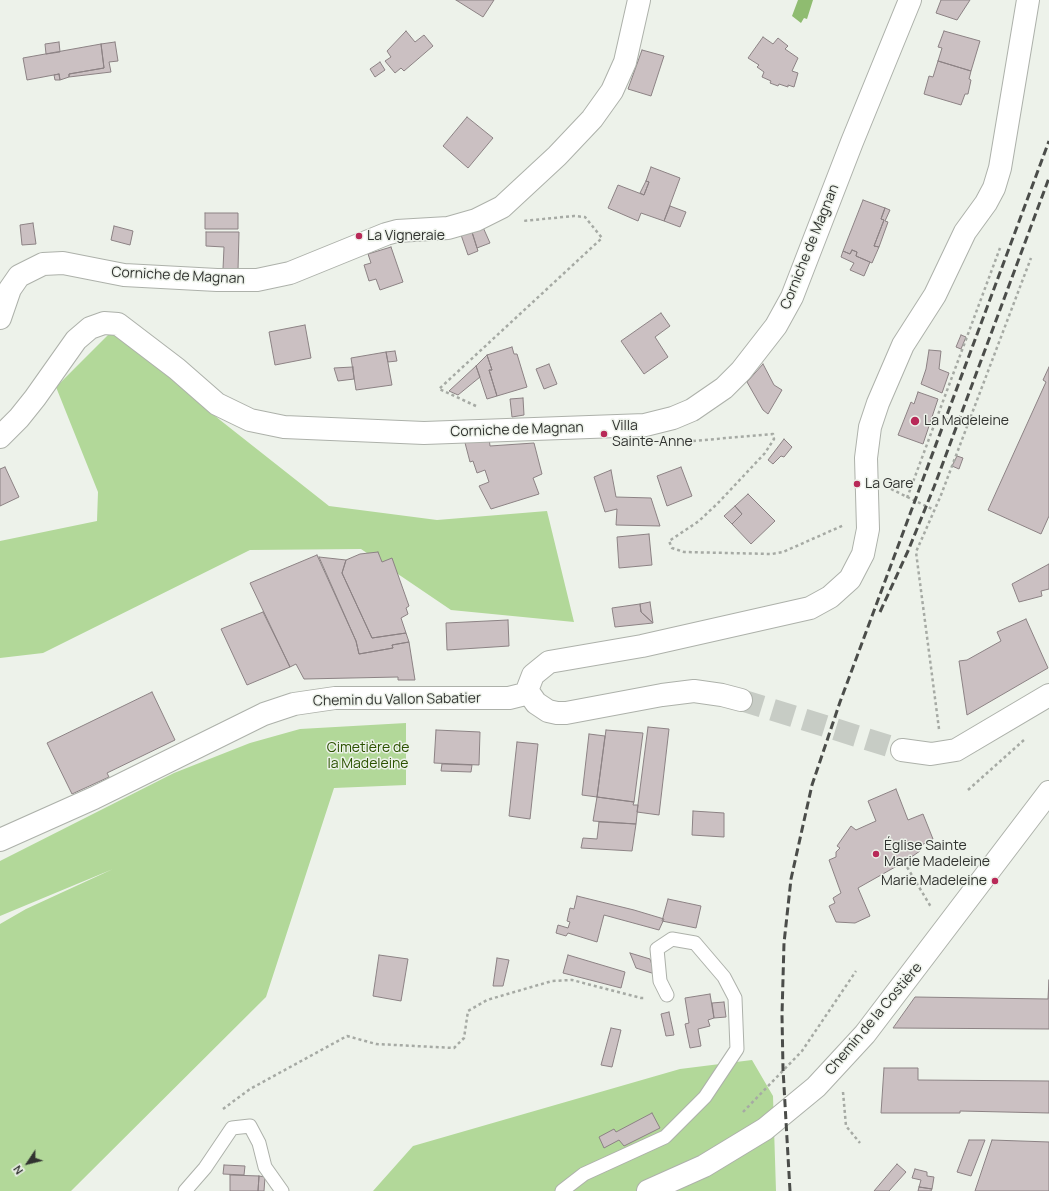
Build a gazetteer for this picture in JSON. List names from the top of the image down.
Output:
{
  "streets": {
    "street": ["Corniche de Magnan", "Chemin du Vallon Sabatier", "Chemin de la Costière"]
  },
  "parks": ["Cimetière de la Madeleine"],
  "places": [
    "La Vigneraie",
    "La Madeleine",
    "Villa Sainte-Anne",
    "La Gare",
    "Église Sainte Marie Madeleine",
    "Marie Madeleine"
  ],
  "north": "bottom left"
}
